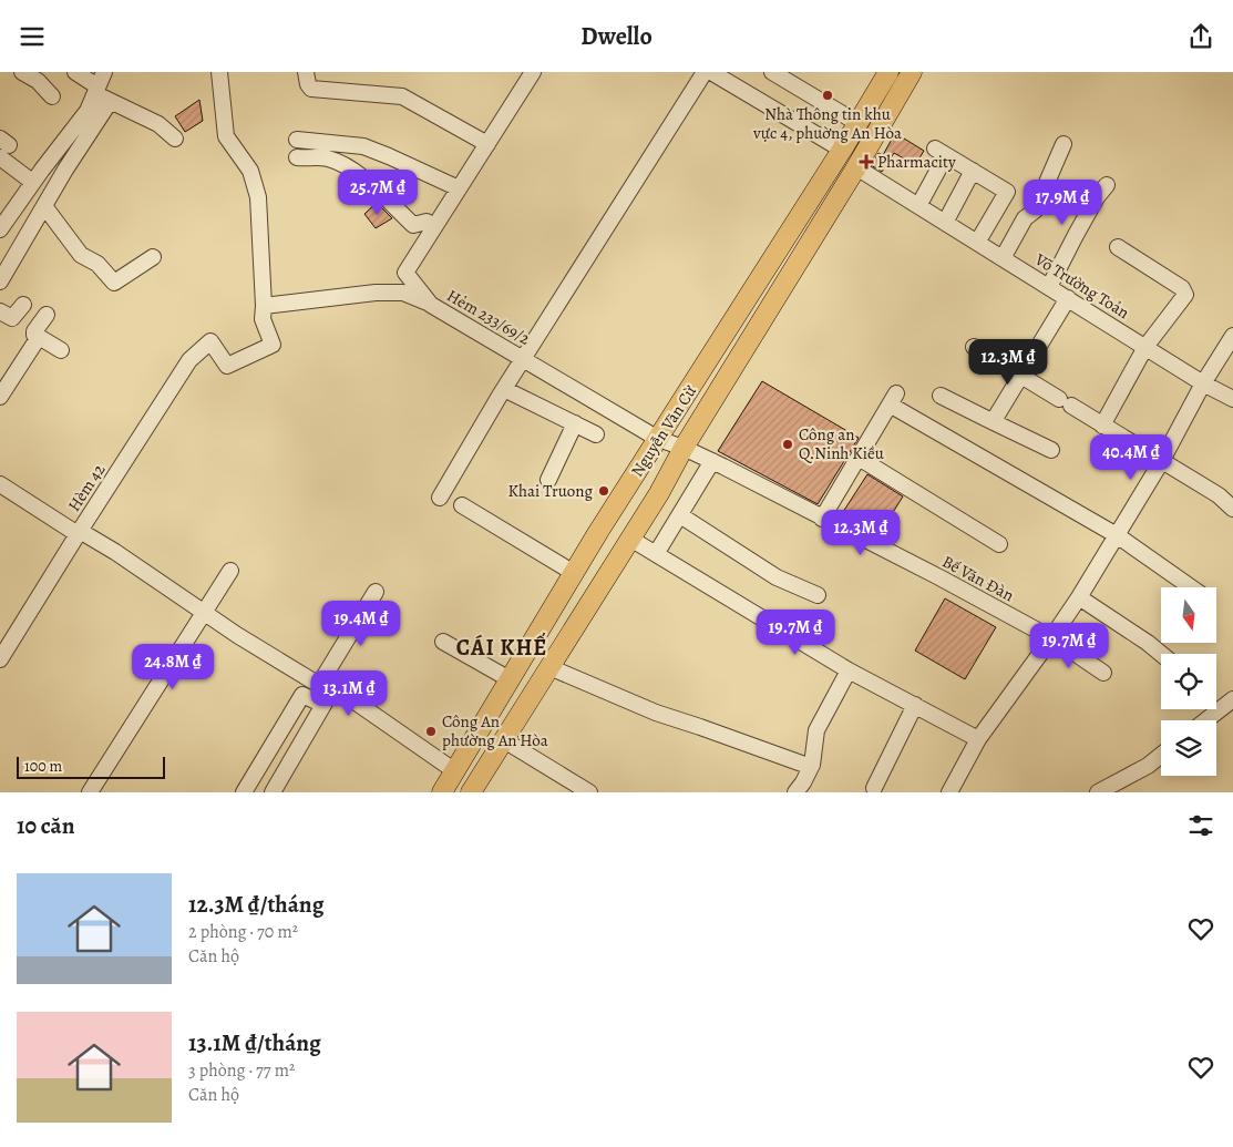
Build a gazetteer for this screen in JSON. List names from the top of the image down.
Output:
{
  "streets": {
    "main road": ["Nguyễn Văn Cừ"],
    "street": [
      "Võ Trường Toản",
      "Hẻm 233/69/2",
      "Hèm 42",
      "Bế Văn Đàn"
    ]
  },
  "crossings": [
    ["Võ Trường Toản", "Nguyễn Văn Cừ"],
    ["Hẻm 233/69/2", "Nguyễn Văn Cừ"],
    ["Hẻm 233/69/2", "Bế Văn Đàn"],
    ["Nguyễn Văn Cừ", "Bế Văn Đàn"]
  ],
  "districts": ["CÁI KHẾ"],
  "places": {
    "other": [
      "Nhà Thông tin khu vực 4, phuờng An Hòa",
      "Công an Q.Ninh Kiều",
      "Khai Truong",
      "Công An phường An Hòa"
    ],
    "health": ["Pharmacity"]
  },
  "scale_bar": "100 m",
  "north": "bottom",
  "page": {
    "header": "Dwello",
    "price": [
      "25.7M ₫",
      "17.9M ₫",
      "12.3M ₫",
      "40.4M ₫",
      "12.3M ₫",
      "19.4M ₫",
      "19.7M ₫",
      "19.7M ₫",
      "24.8M ₫",
      "13.1M ₫"
    ],
    "scale": "100 m",
    "heading": "10 căn",
    "list": [
      {
        "name": "12.3M ₫/tháng",
        "note": "2 phòng · 70 m² · Căn hộ"
      },
      {
        "name": "13.1M ₫/tháng",
        "note": "3 phòng · 77 m² · Căn hộ"
      }
    ]
  }
}
